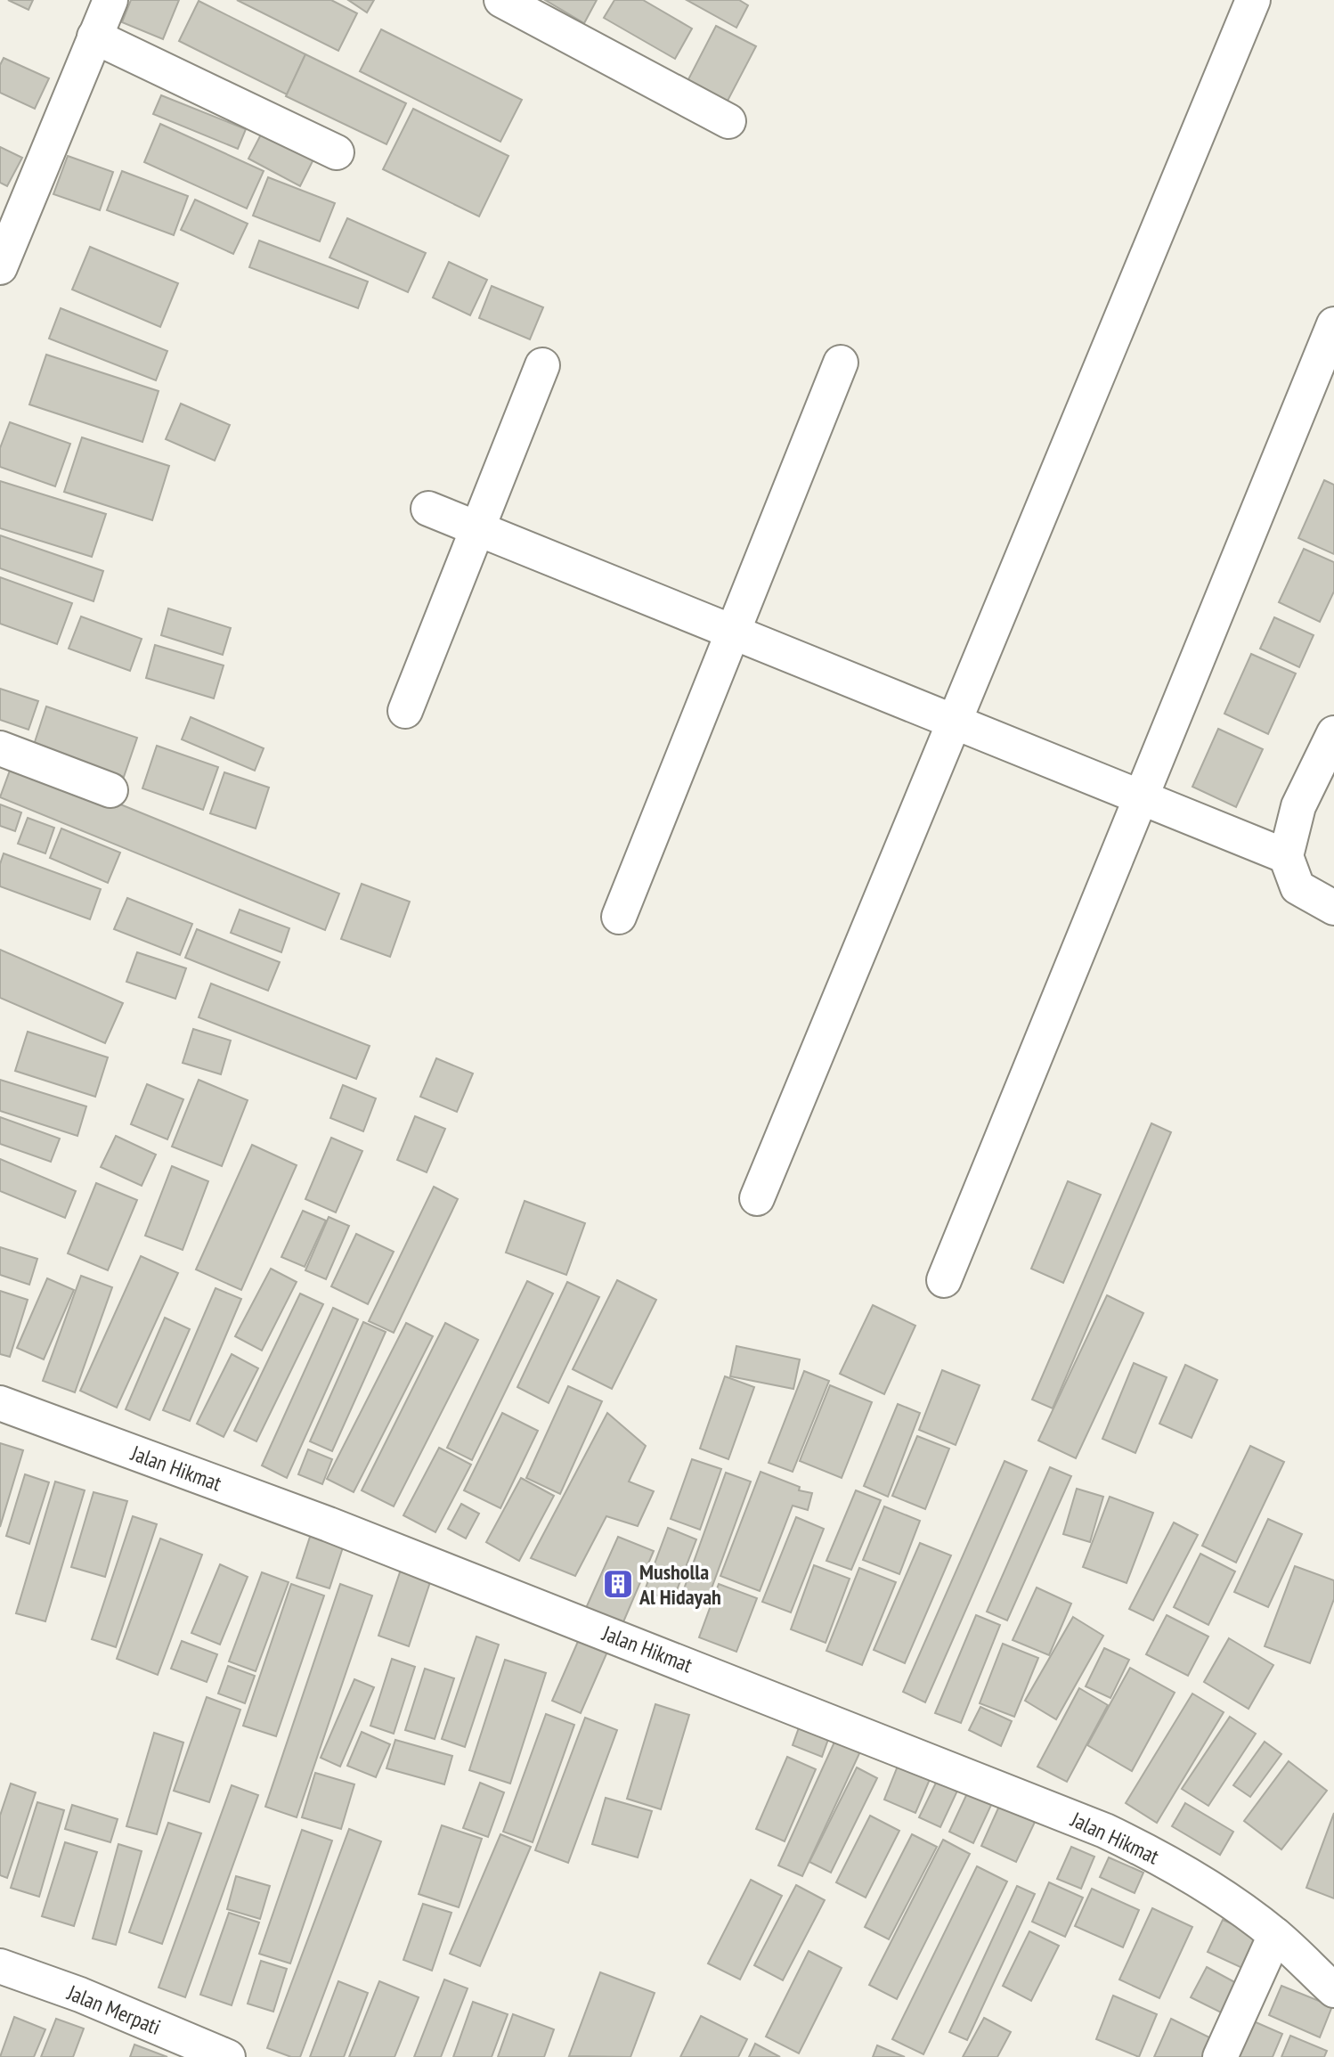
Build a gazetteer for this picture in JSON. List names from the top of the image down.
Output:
{
  "streets": {
    "street": ["Jalan Hikmat", "Jalan Merpati"]
  },
  "places": {
    "building": ["Musholla Al Hidayah"]
  }
}
